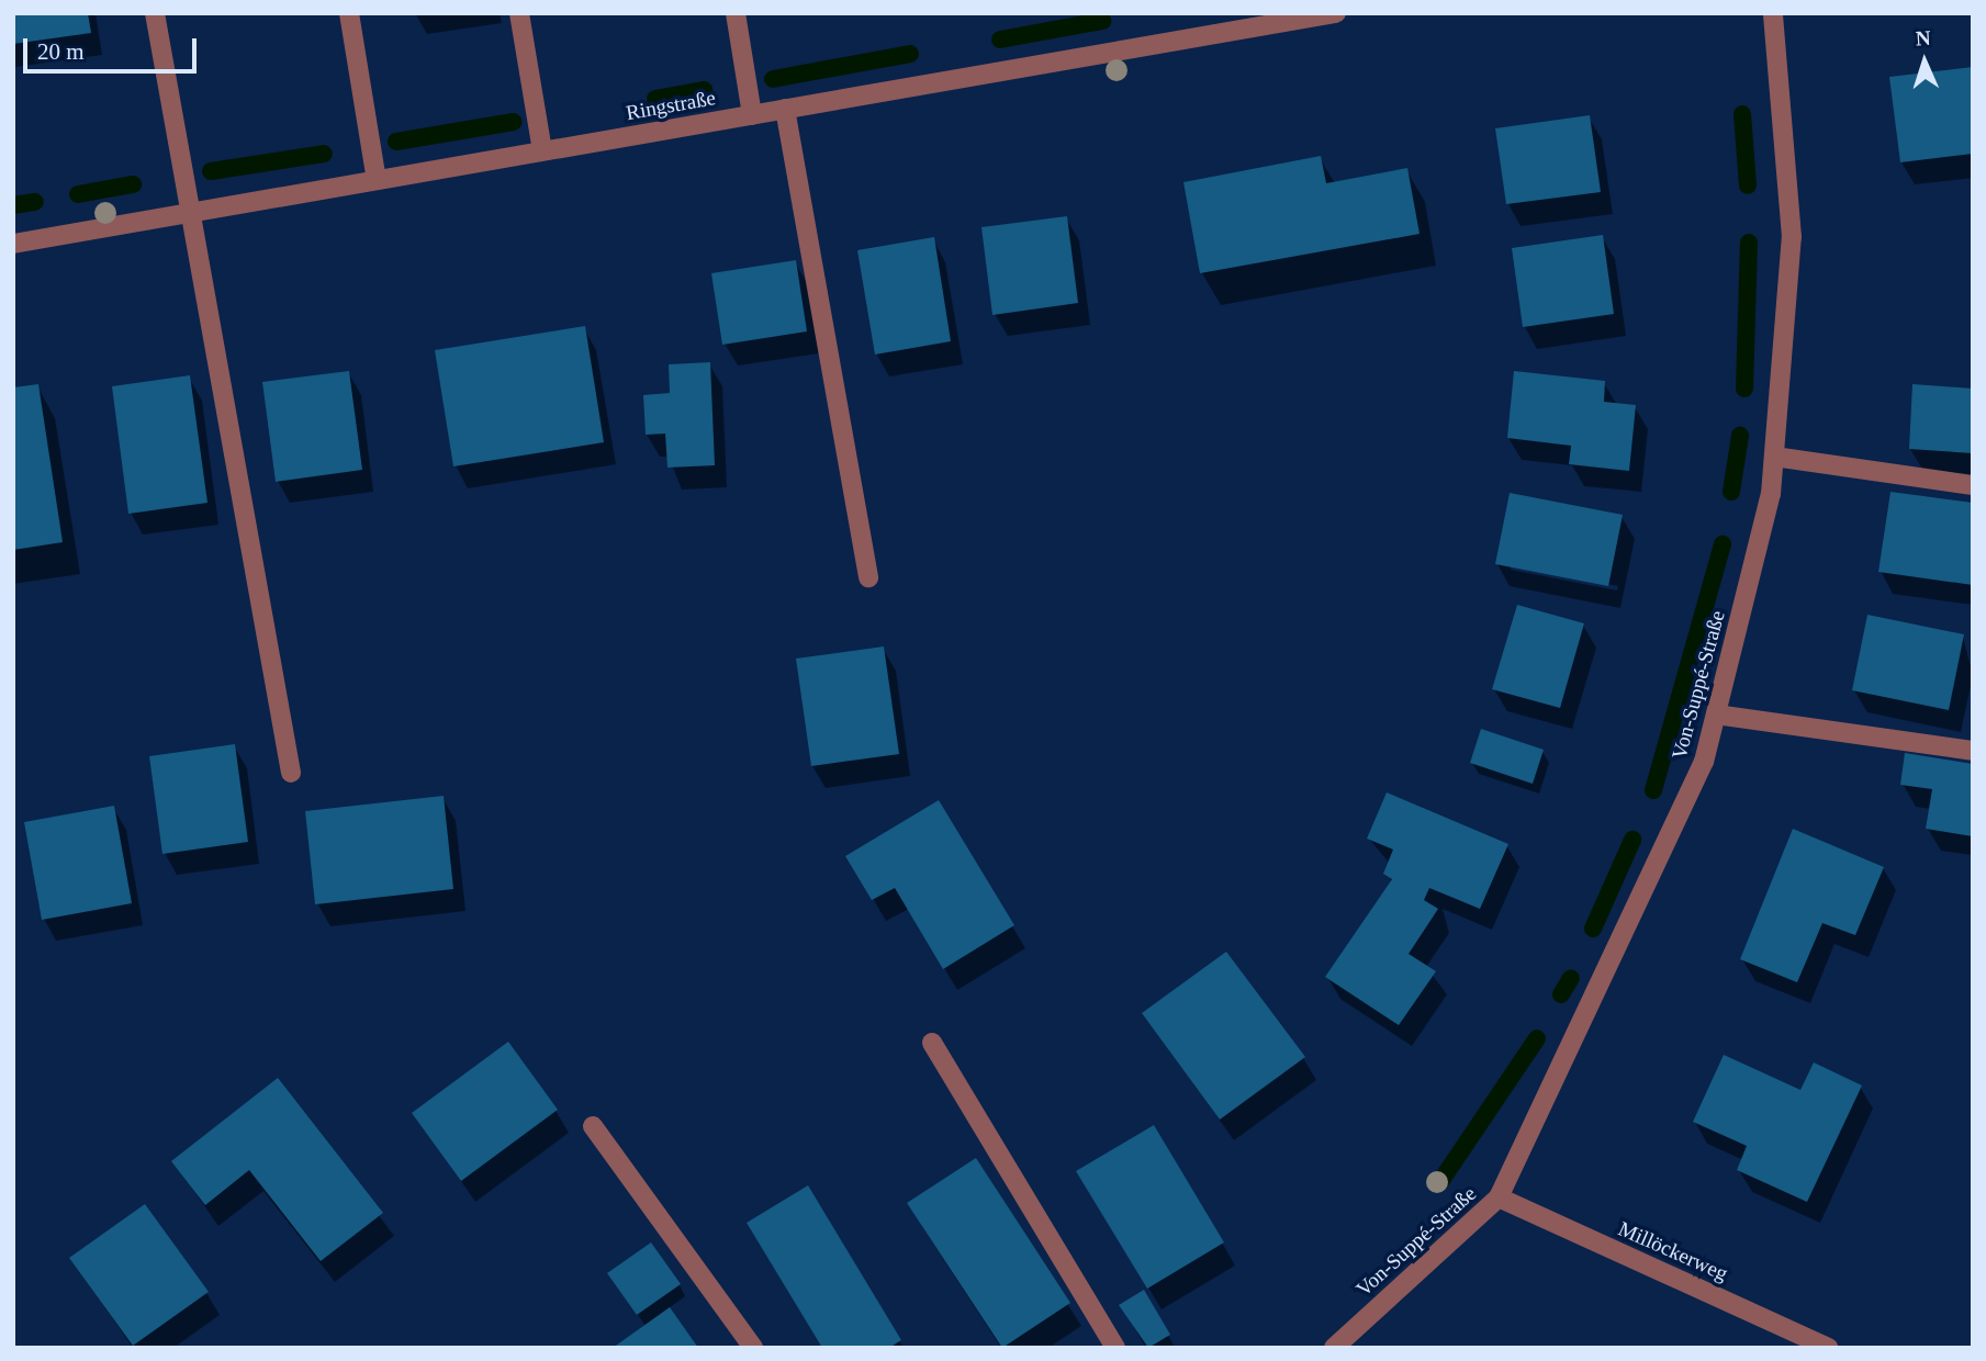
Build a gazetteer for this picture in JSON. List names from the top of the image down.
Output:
{
  "streets": {
    "street": ["Ringstraße", "Von-Suppé-Straße", "Millöckerweg"]
  },
  "crossings": [
    ["Von-Suppé-Straße", "Millöckerweg"]
  ],
  "scale_bar": "20 m",
  "north": "top"
}
